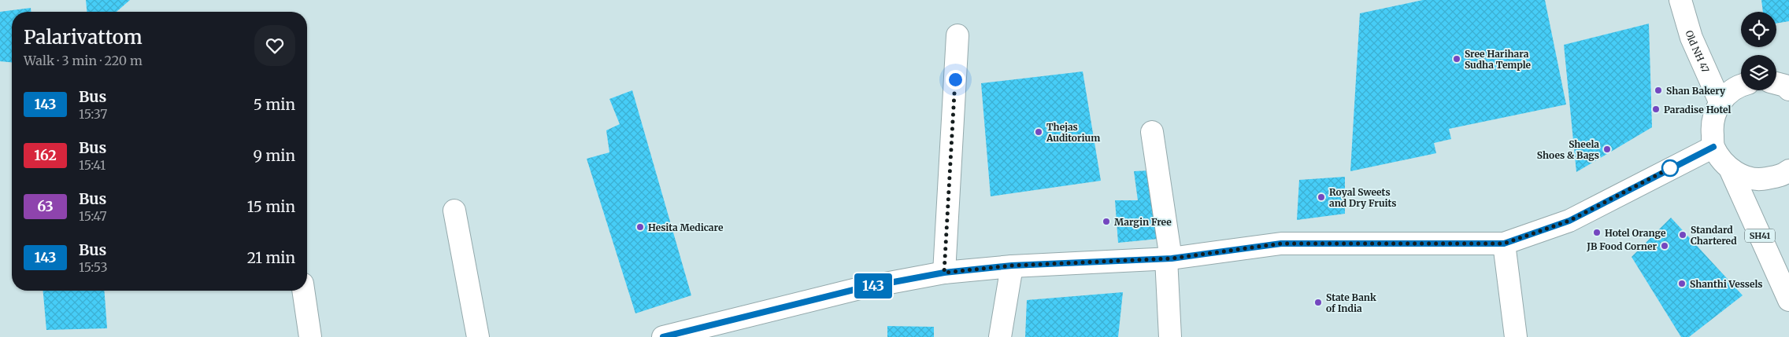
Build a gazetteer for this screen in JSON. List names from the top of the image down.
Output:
{
  "streets": {
    "main road": ["Old NH 47", "SH41"]
  },
  "places": [
    "Sree Harihara Sudha Temple",
    "Shan Bakery",
    "Paradise Hotel",
    "Thejas Auditorium",
    "Sheela Shoes & Bags",
    "Royal Sweets and Dry Fruits",
    "Margin Free",
    "Hesita Medicare",
    "Hotel Orange",
    "Standard Chartered",
    "JB Food Corner",
    "Shanthi Vessels",
    "State Bank of India"
  ],
  "lines": ["bus line 143"],
  "page": {
    "on_map": "143",
    "heading": ["Palarivattom", "Walk · 3 min · 220 m"],
    "list": [
      {
        "mark": "143",
        "name": "Bus",
        "note": "15:37",
        "value": "5 min"
      },
      {
        "mark": "162",
        "name": "Bus",
        "note": "15:41",
        "value": "9 min"
      },
      {
        "mark": "63",
        "name": "Bus",
        "note": "15:47",
        "value": "15 min"
      },
      {
        "mark": "143",
        "name": "Bus",
        "note": "15:53",
        "value": "21 min"
      }
    ]
  }
}
